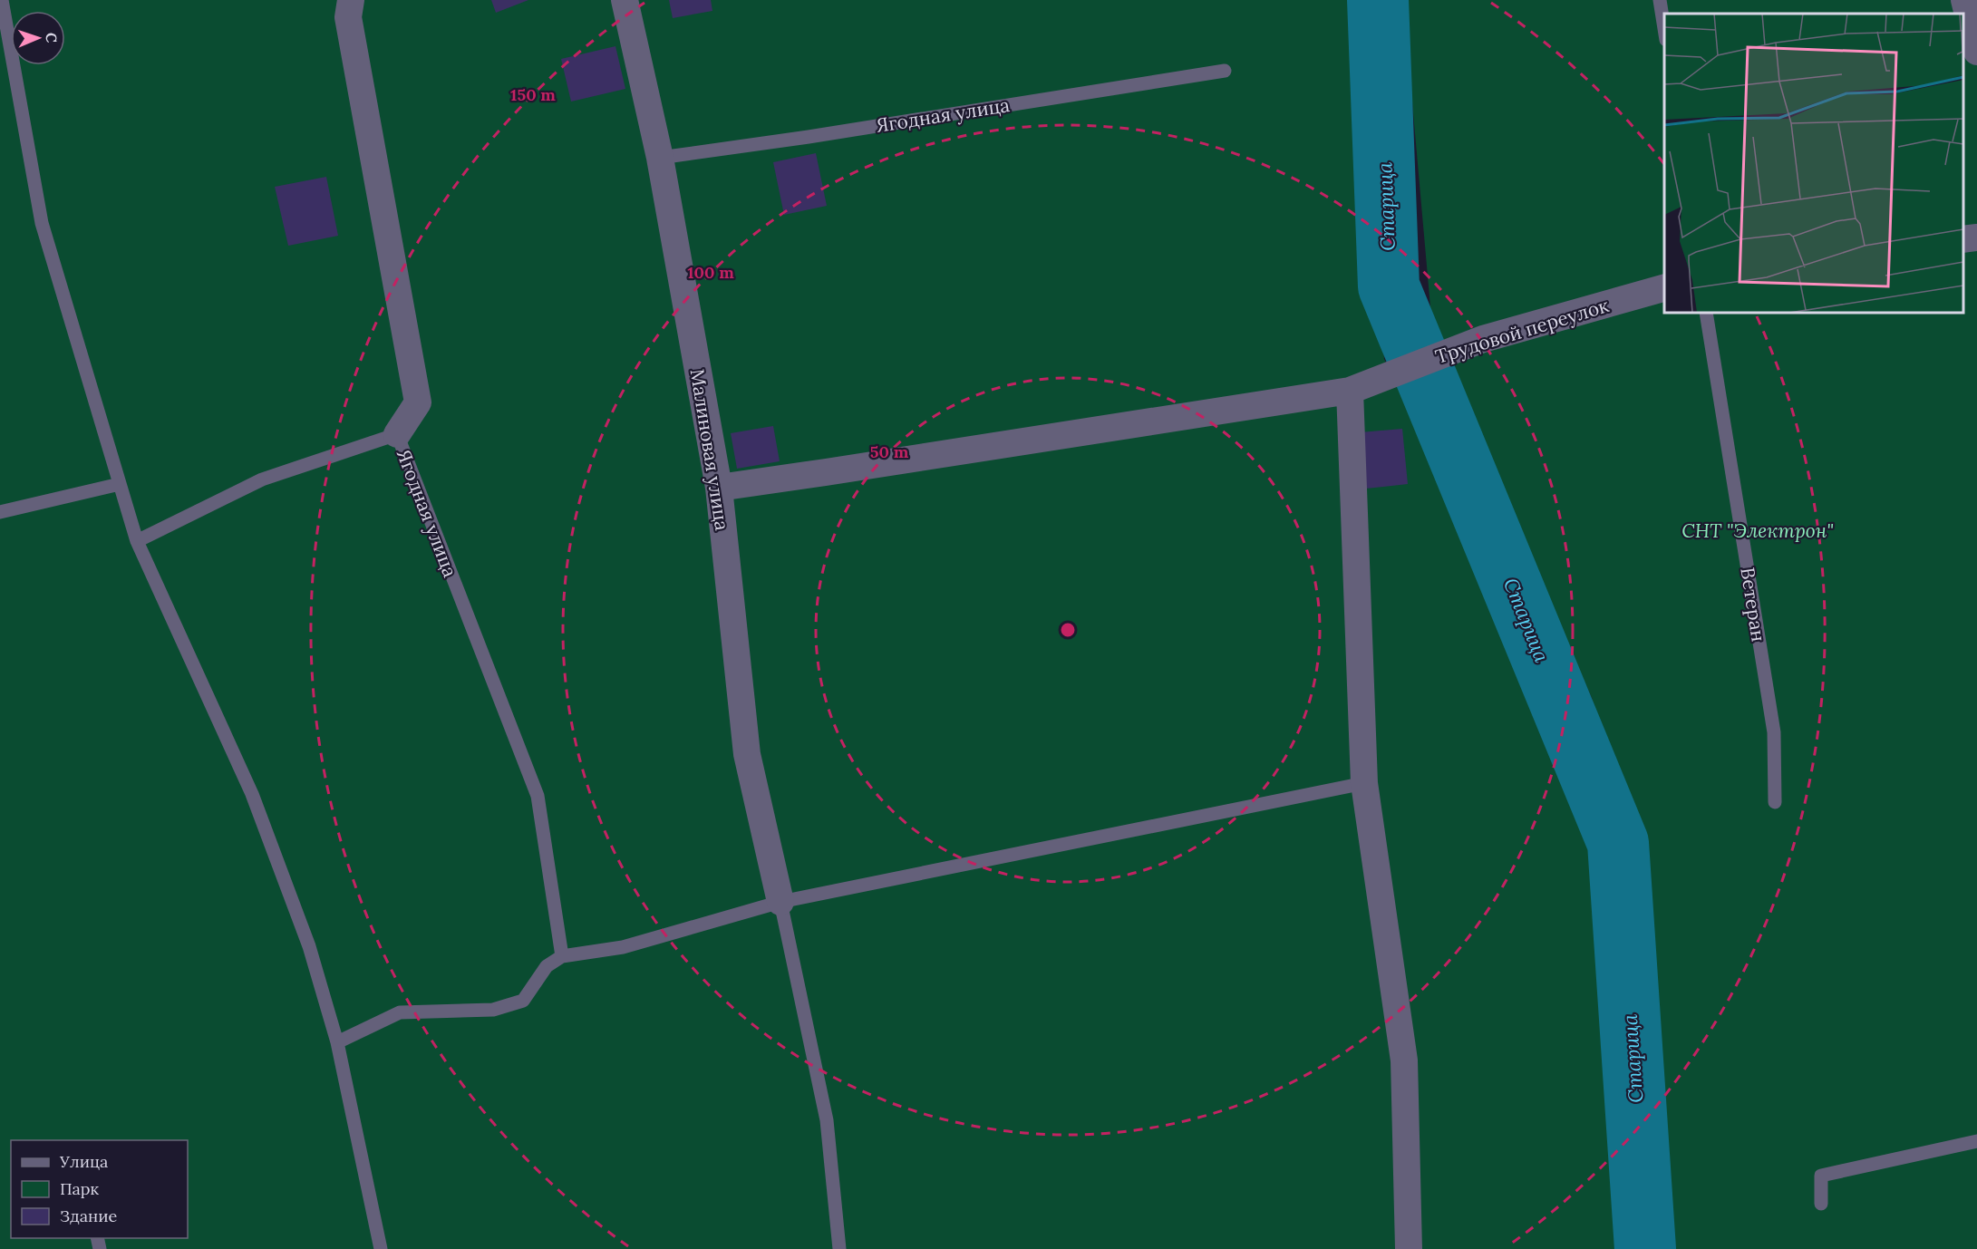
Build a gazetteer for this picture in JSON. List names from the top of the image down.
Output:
{
  "streets": {
    "street": ["Ягодная улица", "Трудовой переулок", "Малиновая улица"],
    "lane": ["Ветеран"]
  },
  "crossings": [
    ["Ягодная улица", "Малиновая улица"],
    ["Трудовой переулок", "Малиновая улица"]
  ],
  "water": ["Старица"],
  "parks": ["СНТ \"Электрон\""],
  "legend": ["Улица", "Парк", "Здание"],
  "north": "right",
  "rings": ["150 m", "100 m", "50 m"]
}
